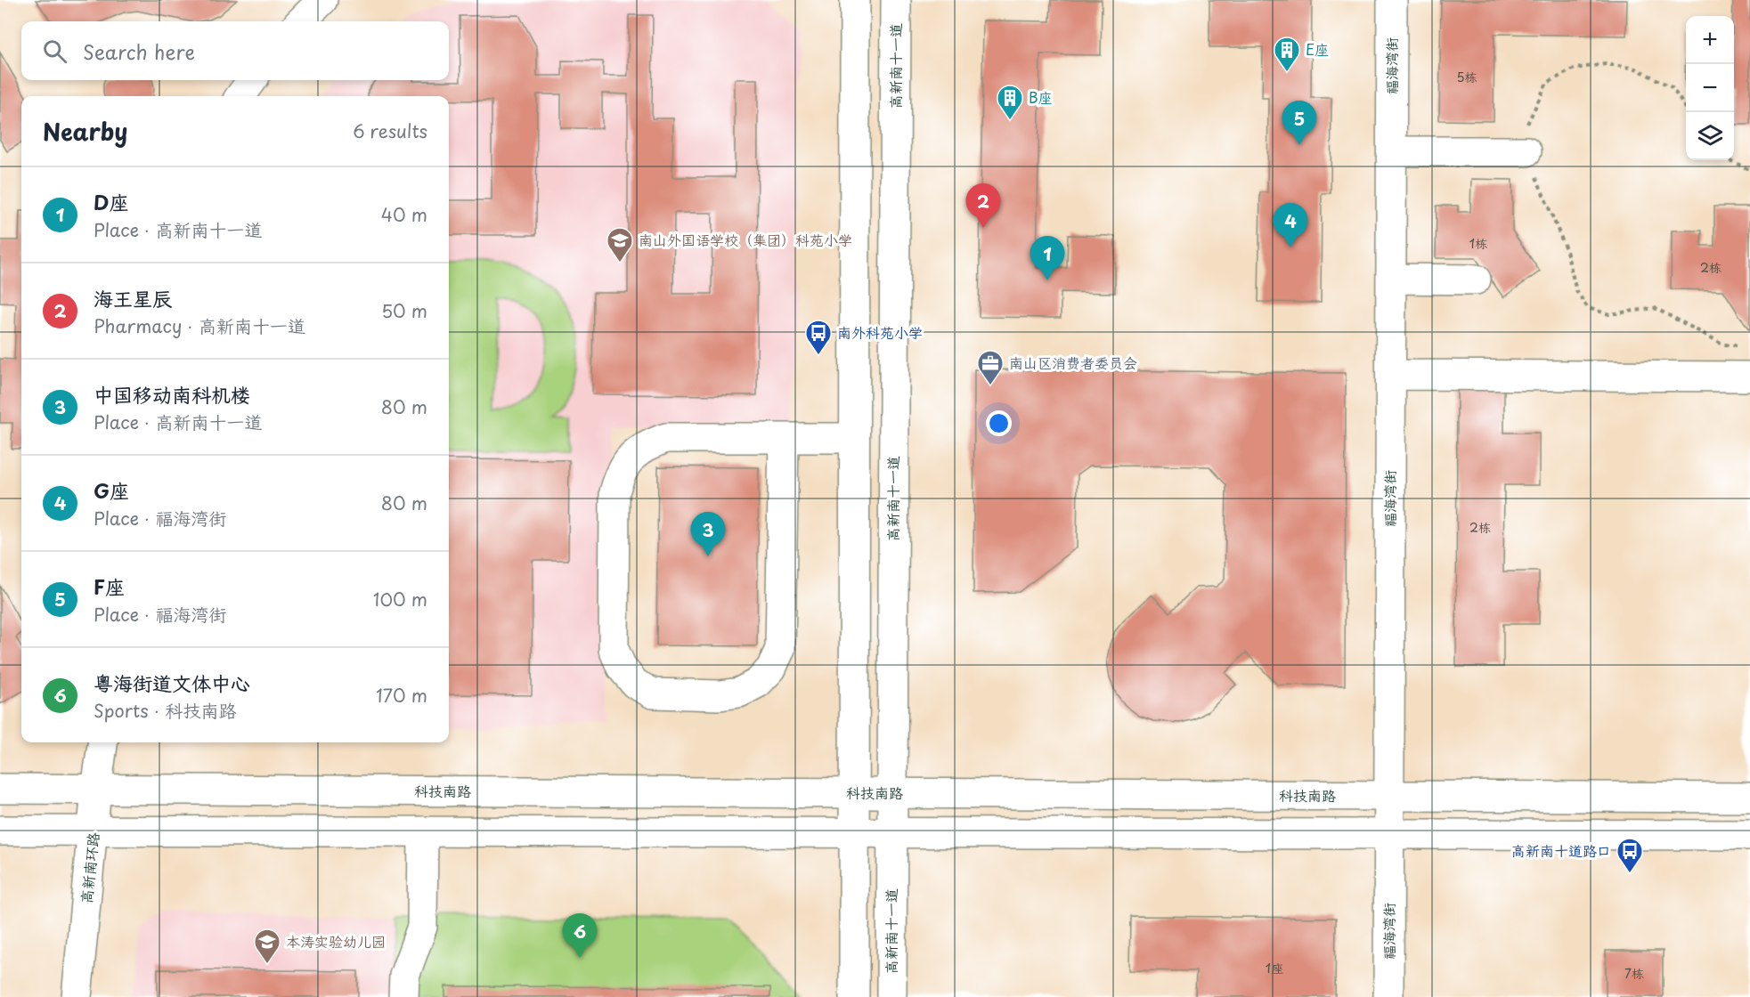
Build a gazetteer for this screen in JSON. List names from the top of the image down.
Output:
{
  "streets": {
    "main road": [
      "高新南十一道",
      "福海湾街",
      "科技南路",
      "高新南环路"
    ]
  },
  "crossings": [
    ["高新南十一道", "科技南路"],
    ["福海湾街", "科技南路"],
    ["科技南路", "高新南环路"]
  ],
  "places": {
    "building": ["E座", "B座"],
    "school or university": ["南山外国语学校（集团）科苑小学", "本涛实验幼儿园"],
    "bus stop": ["南外科苑小学", "高新南十道路口"],
    "office": ["南山区消费者委员会"]
  },
  "house_numbers": [
    "5栋",
    "1栋",
    "2栋",
    "2栋",
    "1座",
    "7栋"
  ],
  "page": {
    "map_buttons": ["+", "−"],
    "search": "Search here",
    "heading": ["Nearby", "6 results"],
    "pins": [
      "5",
      "2",
      "4",
      "1",
      "3",
      "6"
    ],
    "list": [
      {
        "mark": "1",
        "name": "D座",
        "note": "Place · 高新南十一道",
        "value": "40 m"
      },
      {
        "mark": "2",
        "name": "海王星辰",
        "note": "Pharmacy · 高新南十一道",
        "value": "50 m"
      },
      {
        "mark": "3",
        "name": "中国移动南科机楼",
        "note": "Place · 高新南十一道",
        "value": "80 m"
      },
      {
        "mark": "4",
        "name": "G座",
        "note": "Place · 福海湾街",
        "value": "80 m"
      },
      {
        "mark": "5",
        "name": "F座",
        "note": "Place · 福海湾街",
        "value": "100 m"
      },
      {
        "mark": "6",
        "name": "粤海街道文体中心",
        "note": "Sports · 科技南路",
        "value": "170 m"
      }
    ]
  }
}
